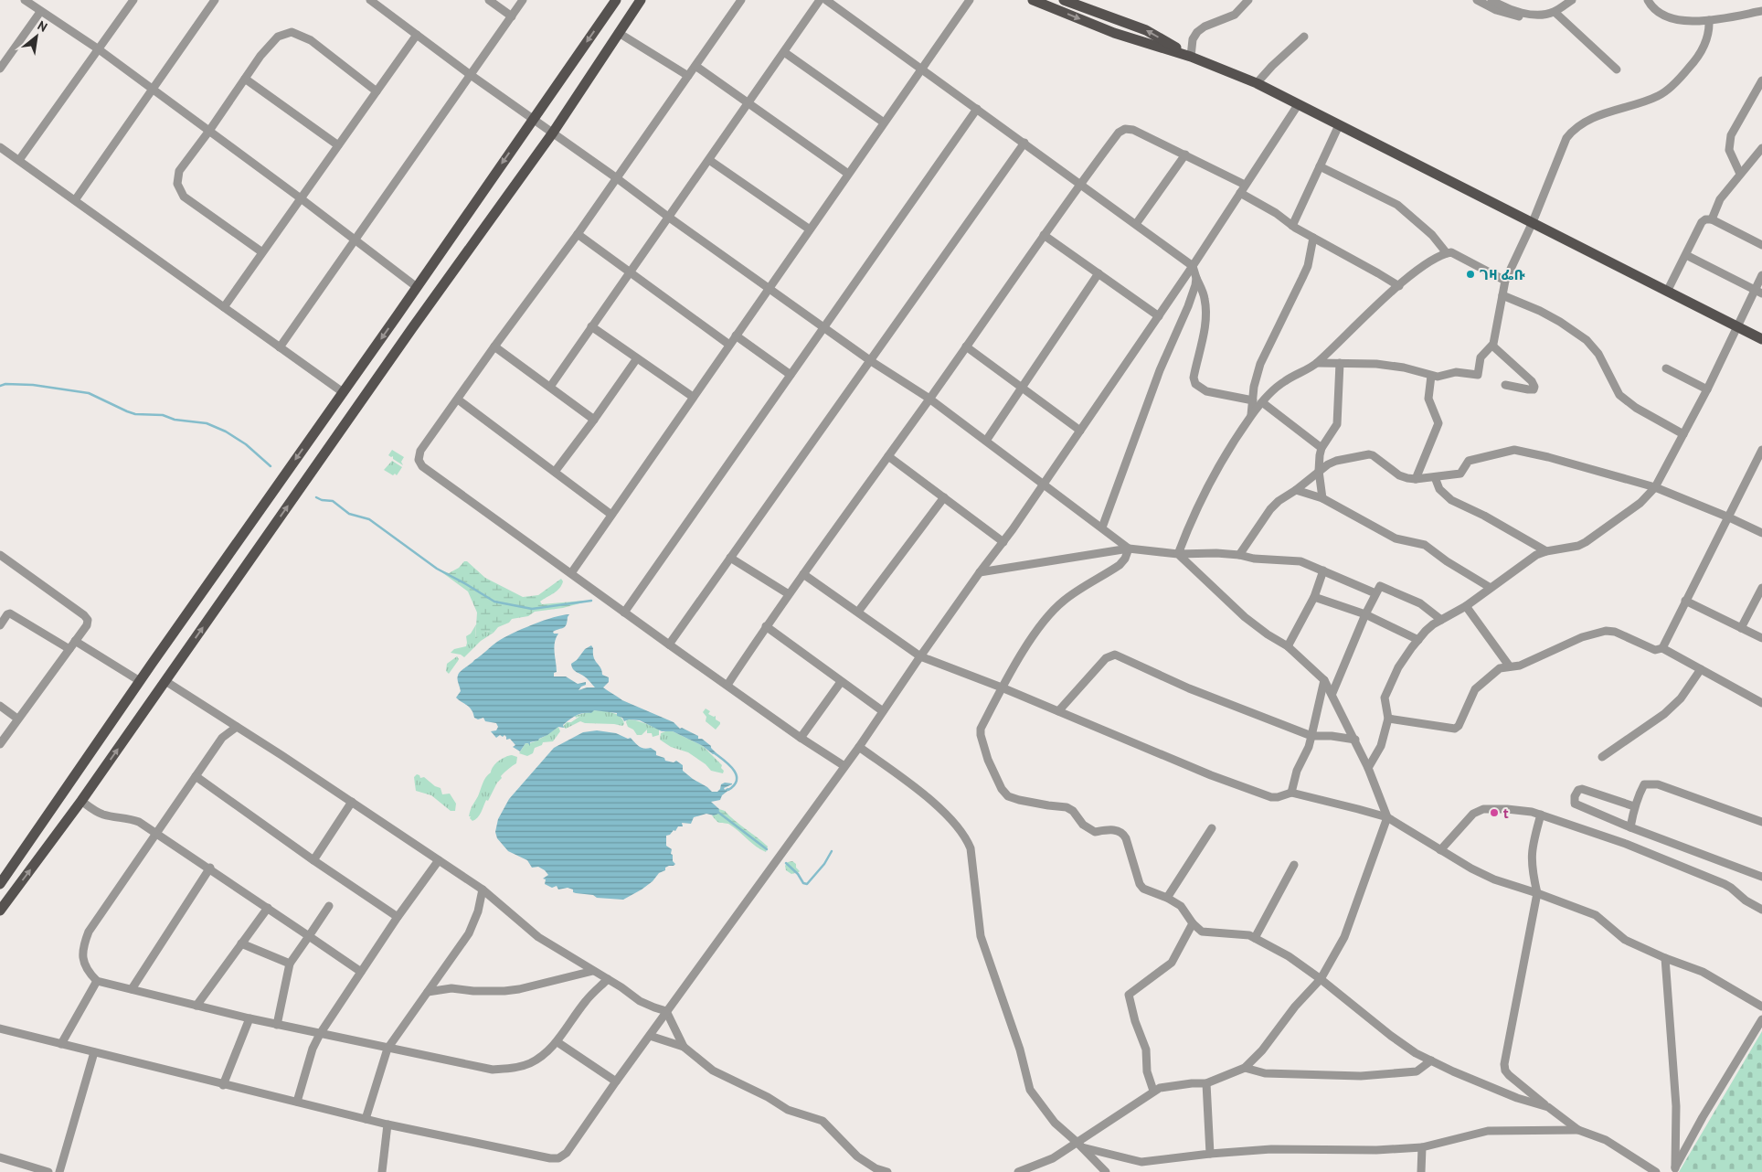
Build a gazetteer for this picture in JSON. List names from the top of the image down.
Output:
{
  "places": ["ገዛ ፌቡ", "t"],
  "north": "top right"
}
